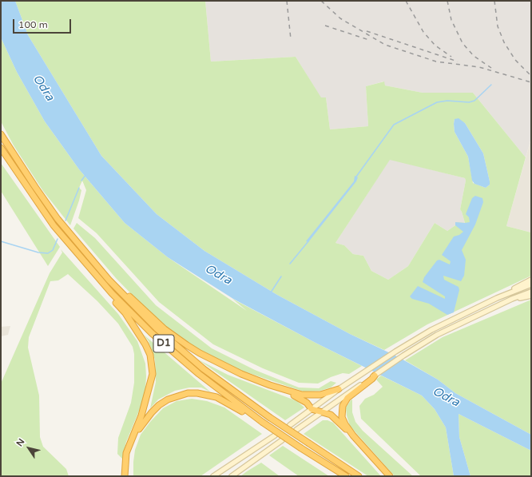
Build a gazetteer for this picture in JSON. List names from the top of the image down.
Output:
{
  "streets": {
    "highway": ["D1"]
  },
  "water": ["Odra"],
  "scale_bar": "100 m",
  "north": "top left"
}
